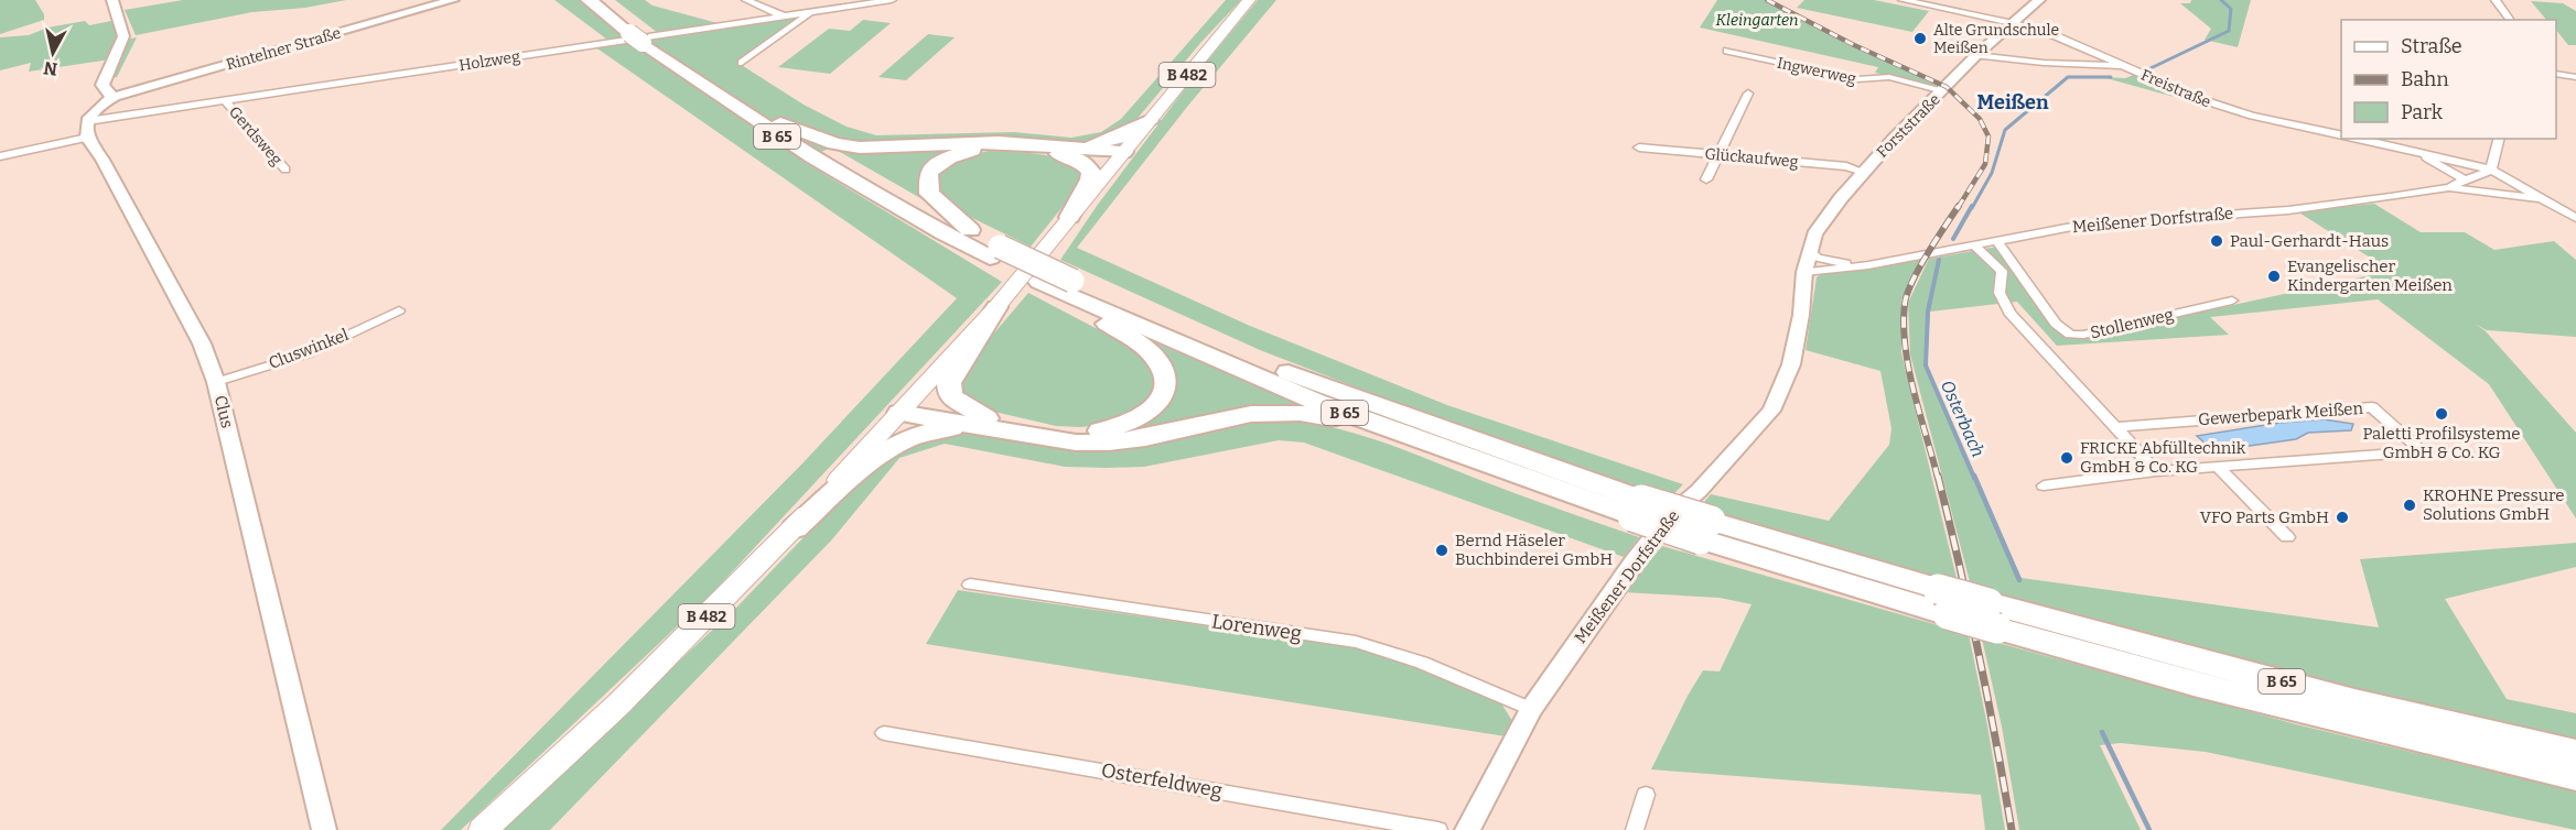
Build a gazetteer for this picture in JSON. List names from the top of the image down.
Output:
{
  "streets": {
    "highway": ["B 65"],
    "main road": ["B 482"],
    "street": [
      "Rintelner Straße",
      "Holzweg",
      "Ingwerweg",
      "Freistraße",
      "Forststraße",
      "Gerdsweg",
      "Glückaufweg",
      "Meißener Dorfstraße",
      "Stollenweg",
      "Cluswinkel",
      "Clus",
      "Gewerbepark Meißen",
      "Lorenweg",
      "Osterfeldweg"
    ]
  },
  "crossings": [
    ["Holzweg", "Gerdsweg"],
    ["Holzweg", "Clus"],
    ["Ingwerweg", "Forststraße"],
    ["Freistraße", "Forststraße"],
    ["Forststraße", "Glückaufweg"],
    ["Forststraße", "Meißener Dorfstraße"],
    ["Meißener Dorfstraße", "Stollenweg"],
    ["Meißener Dorfstraße", "Lorenweg"],
    ["Cluswinkel", "Clus"]
  ],
  "districts": ["Meißen"],
  "water": ["Osterbach"],
  "parks": ["Kleingarten"],
  "places": [
    "Alte Grundschule Meißen",
    "Paul-Gerhardt-Haus",
    "Evangelischer Kindergarten Meißen",
    "Paletti Profilsysteme GmbH & Co. KG",
    "FRICKE Abfülltechnik GmbH & Co. KG",
    "KROHNE Pressure Solutions GmbH",
    "VFO Parts GmbH",
    "Bernd Häseler Buchbinderei GmbH"
  ],
  "legend": ["Straße", "Bahn", "Park"],
  "north": "bottom"
}
